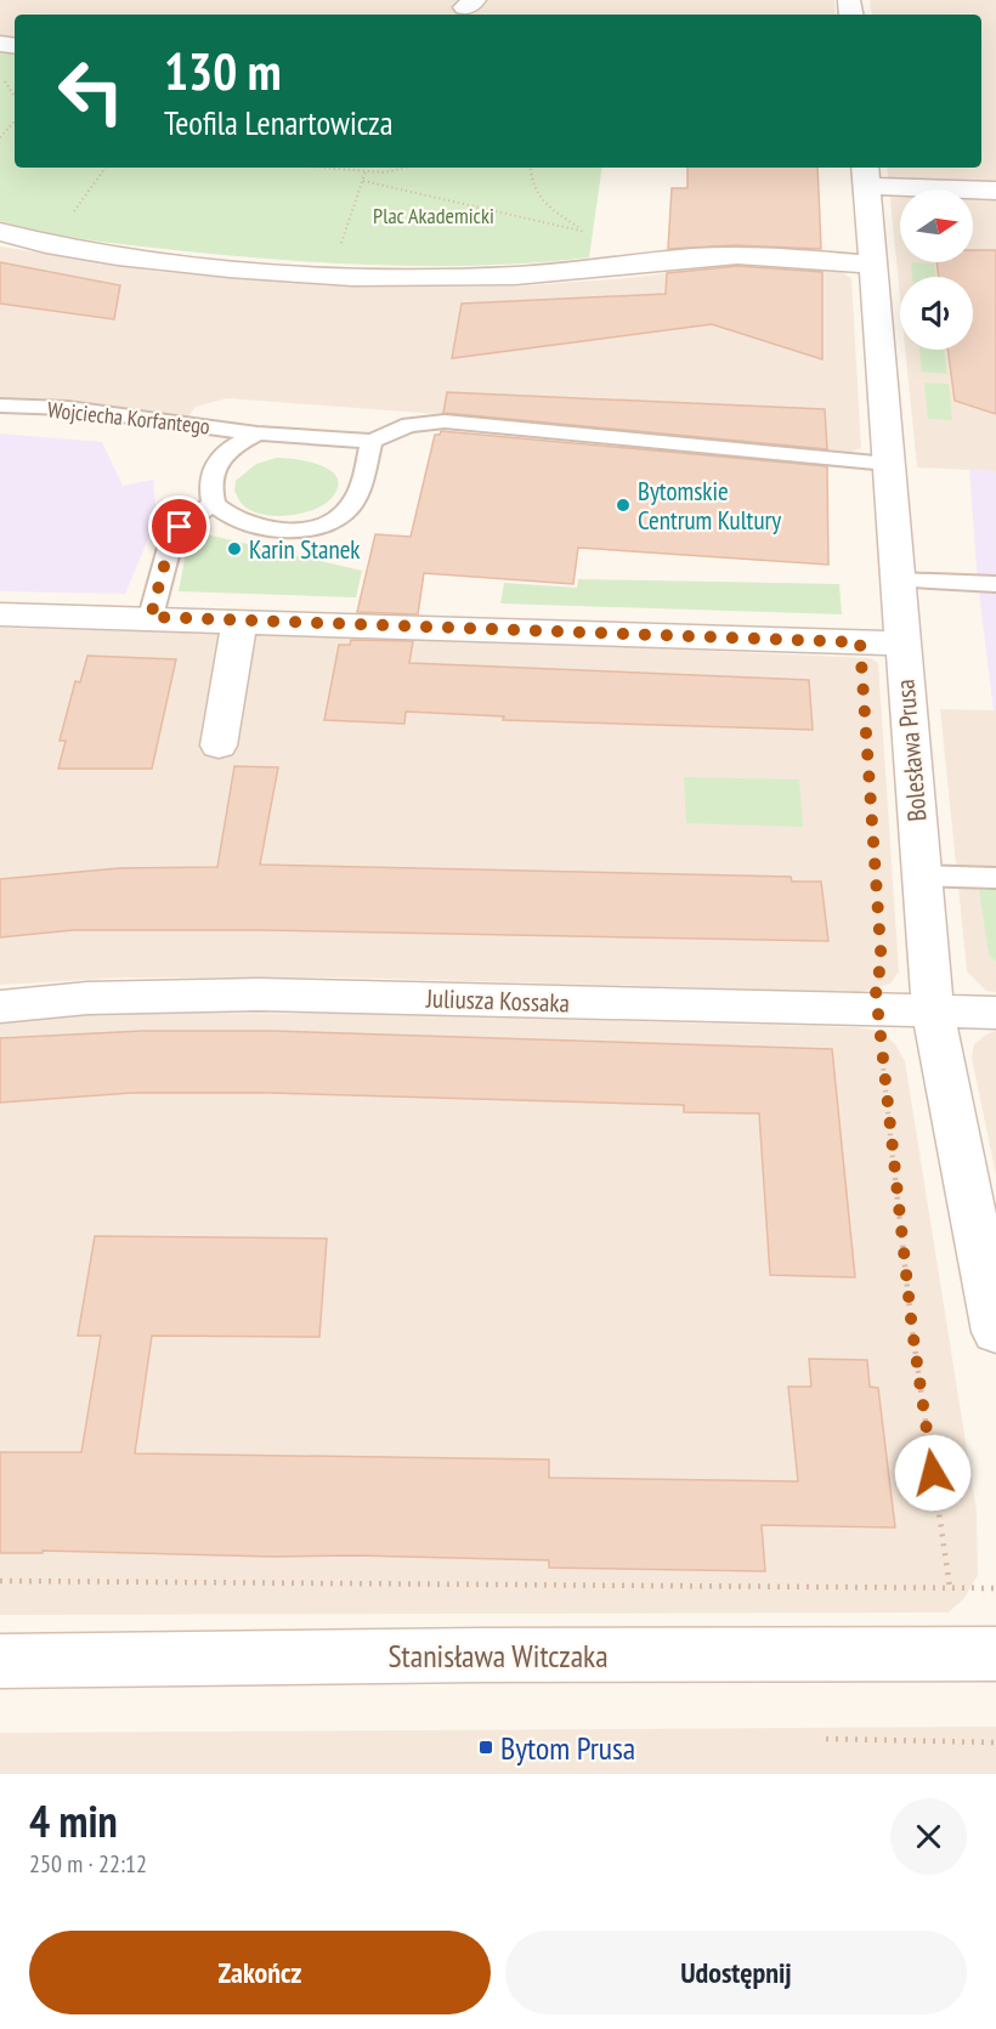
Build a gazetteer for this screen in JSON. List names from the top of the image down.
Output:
{
  "streets": {
    "street": ["Bolesława Prusa", "Juliusza Kossaka", "Stanisława Witczaka"],
    "lane": ["Wojciecha Korfantego"]
  },
  "crossings": [
    ["Bolesława Prusa", "Juliusza Kossaka"]
  ],
  "parks": ["Plac Akademicki"],
  "places": {
    "other": ["Bytomskie Centrum Kultury", "Karin Stanek"],
    "transit": ["Bytom Prusa"]
  },
  "north": "right",
  "page": {
    "turn": ["130 m", "Teofila Lenartowicza"],
    "heading": ["4 min", "250 m · 22:12"],
    "buttons": ["Zakończ", "Udostępnij"]
  }
}
